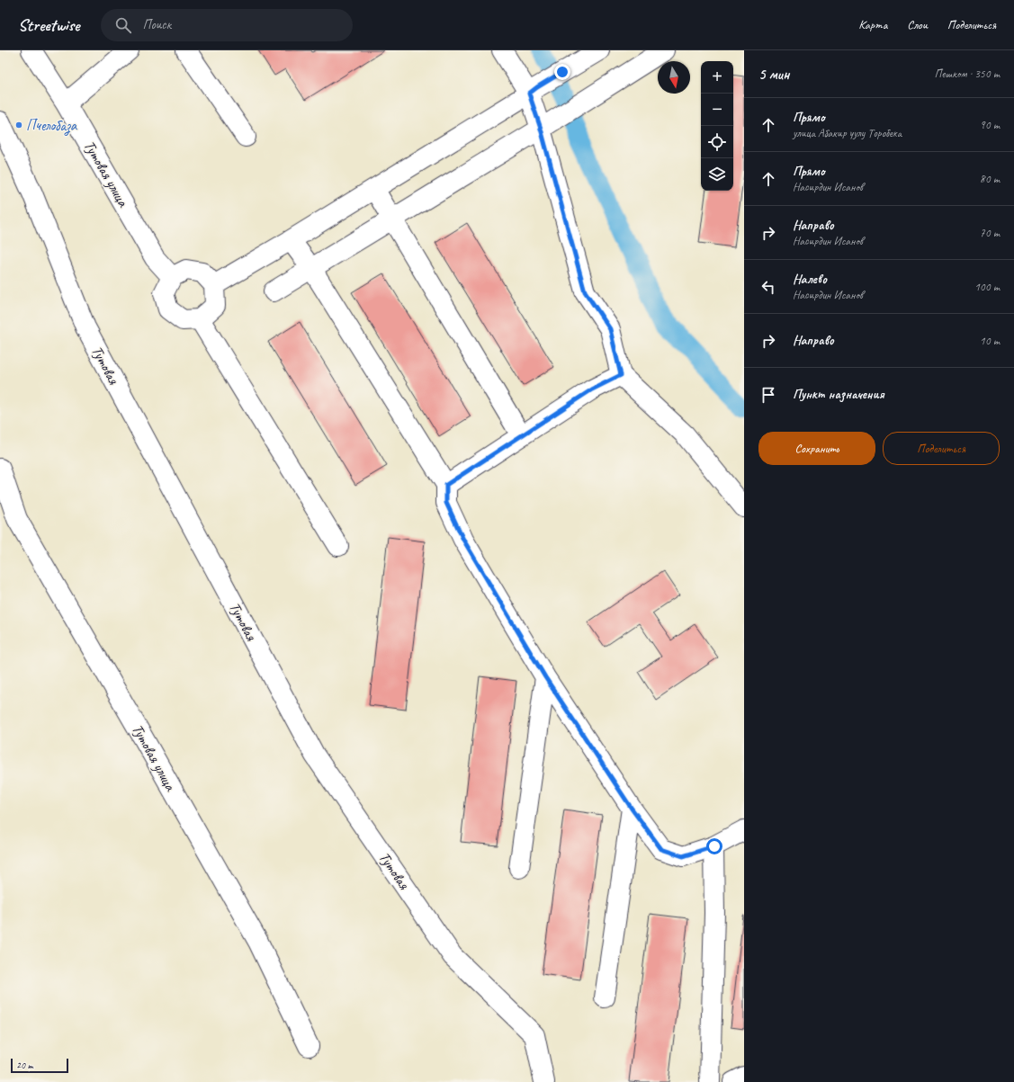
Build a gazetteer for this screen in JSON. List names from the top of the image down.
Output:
{
  "streets": {
    "street": ["Тутовая улица", "Тутовая"]
  },
  "places": ["Пчелобаза"],
  "scale_bar": "20 m",
  "north": "bottom",
  "page": {
    "header": "Streetwise",
    "search": "Поиск",
    "nav": ["Карта", "Слои", "Поделиться"],
    "heading": ["5 мин", "Пешком · 350 m"],
    "map_buttons": ["+", "−"],
    "list": [
      ["Прямо", "улица Абакир уулу Торобека", "90 m"],
      ["Прямо", "Насирдин Исанов", "80 m"],
      ["Направо", "Насирдин Исанов", "70 m"],
      ["Налево", "Насирдин Исанов", "100 m"],
      ["Направо", "10 m"],
      "Пункт назначения"
    ],
    "buttons": ["Сохранить", "Поделиться"],
    "scale": "20 m"
  }
}
